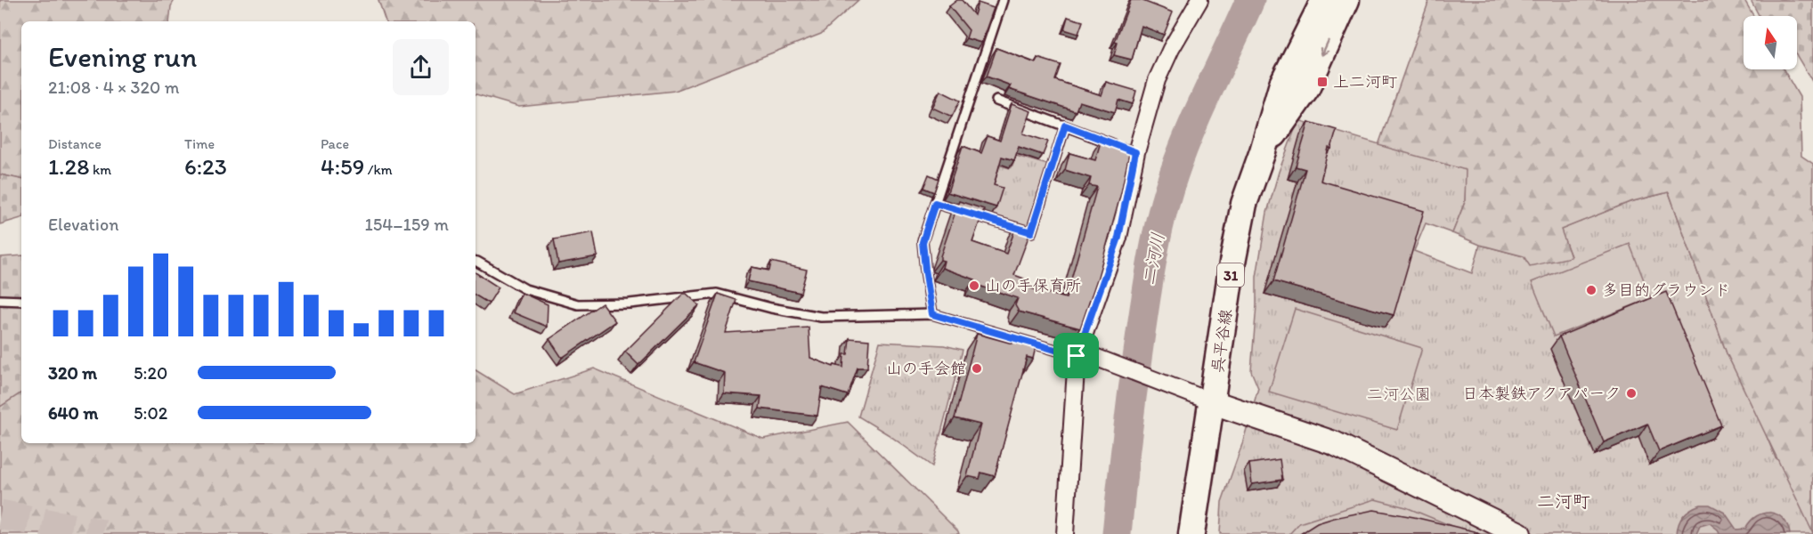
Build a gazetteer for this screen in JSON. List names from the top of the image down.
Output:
{
  "streets": {
    "main road": ["31", "呉平谷線"]
  },
  "districts": ["二河町"],
  "water": ["二河川"],
  "parks": ["二河公園"],
  "places": {
    "transit": ["上二河町"],
    "other": [
      "山の手保育所",
      "多目的グラウンド",
      "山の手会館",
      "日本製鉄アクアパーク"
    ]
  },
  "north": "top",
  "page": {
    "heading": ["Evening run", "21:08 · 4 × 320 m"],
    "stats": [
      ["Distance", "1.28 km"],
      ["Time", "6:23"],
      ["Pace", "4:59 /km"]
    ],
    "chart": ["Elevation", "154–159 m"],
    "list": [
      {
        "name": "320 m",
        "note": "5:20"
      },
      {
        "name": "640 m",
        "note": "5:02"
      }
    ]
  }
}
